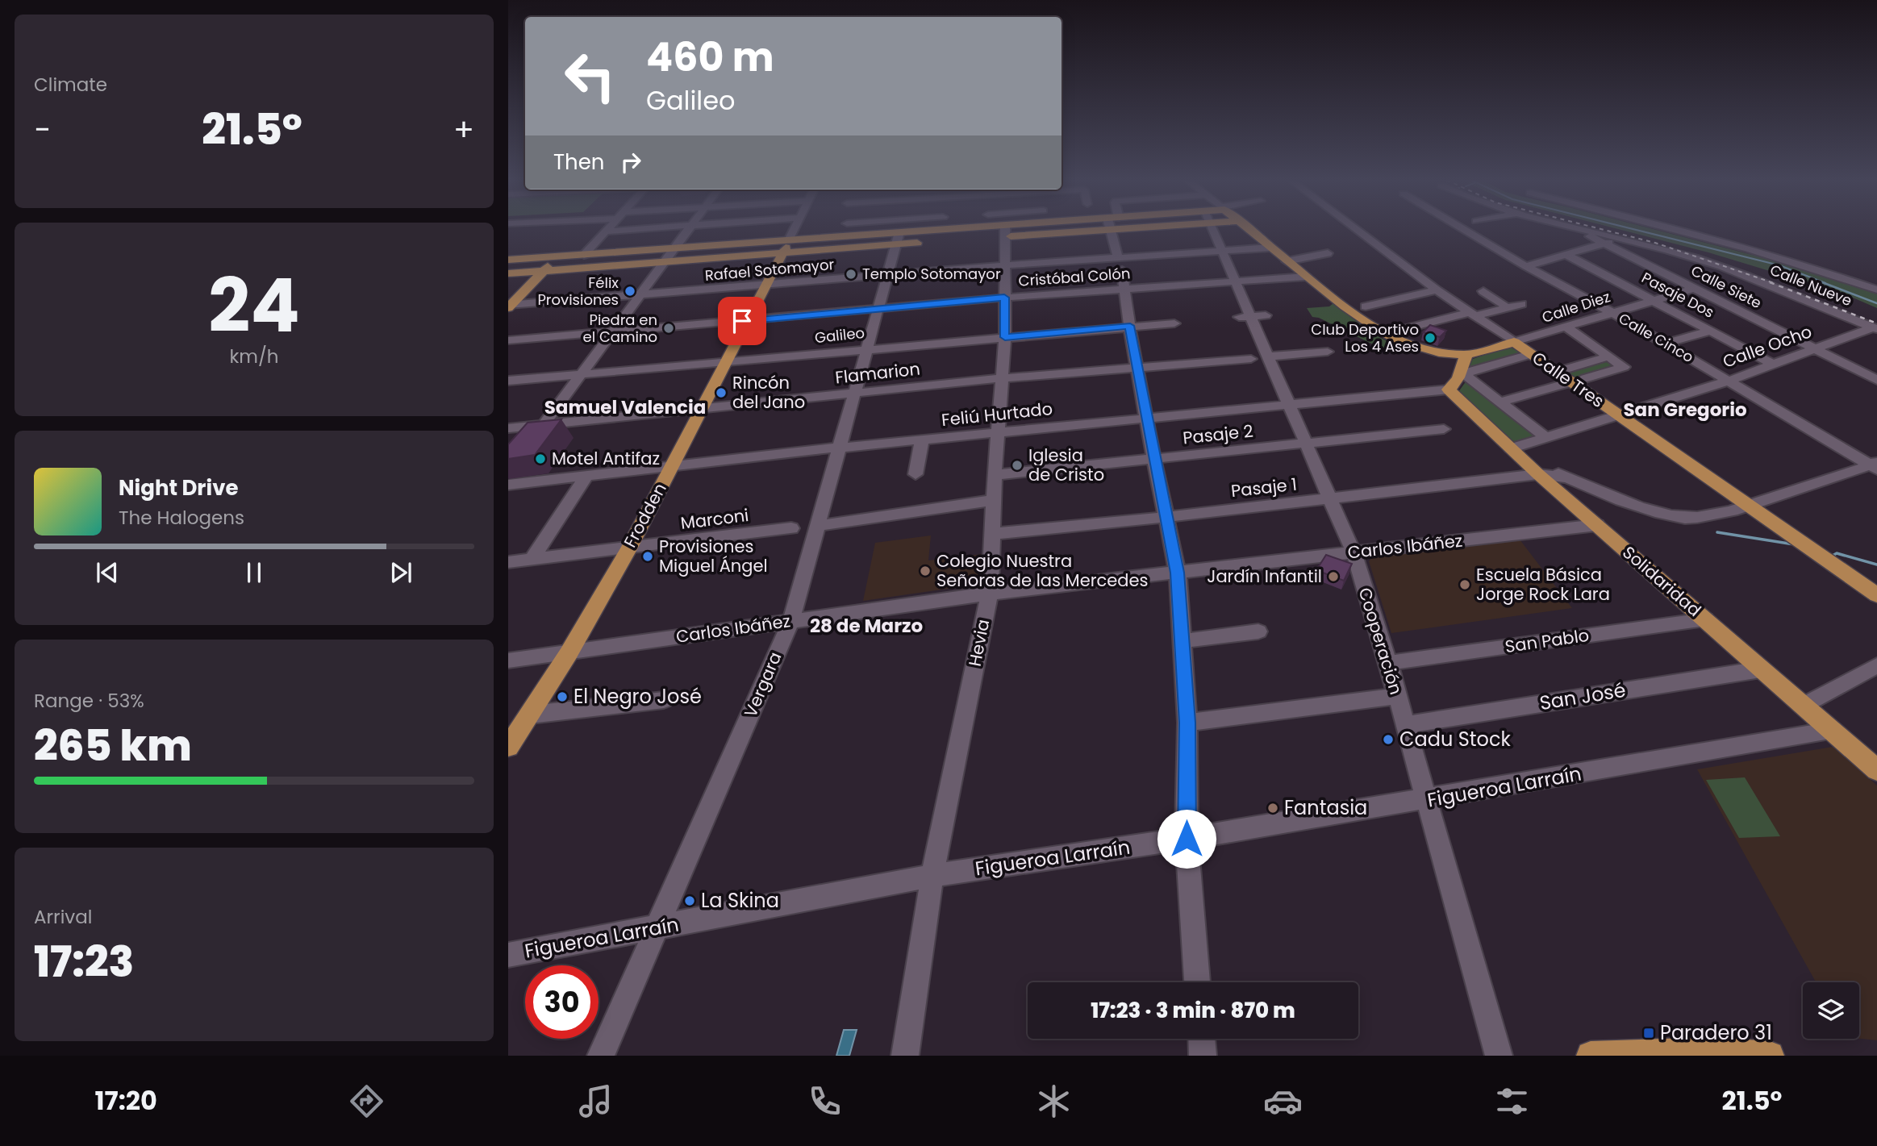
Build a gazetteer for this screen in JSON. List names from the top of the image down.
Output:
{
  "streets": {
    "main road": [
      "Calle Diez",
      "Calle Tres",
      "Frodden",
      "Solidaridad"
    ],
    "street": [
      "Rafael Sotomayor",
      "Cristóbal Colón",
      "Calle Nueve",
      "Calle Siete",
      "Pasaje Dos",
      "Galileo",
      "Calle Cinco",
      "Calle Ocho",
      "Flamarion",
      "Feliú Hurtado",
      "Pasaje 2",
      "Pasaje 1",
      "Marconi",
      "Carlos Ibáñez",
      "Cooperación",
      "San Pablo",
      "Hevia",
      "Vergara",
      "San José",
      "Figueroa Larraín"
    ]
  },
  "crossings": [
    ["Rafael Sotomayor", "Frodden"],
    ["Rafael Sotomayor", "Cooperación"],
    ["Rafael Sotomayor", "Hevia"],
    ["Rafael Sotomayor", "Vergara"],
    ["Cristóbal Colón", "Frodden"],
    ["Cristóbal Colón", "Cooperación"],
    ["Cristóbal Colón", "Hevia"],
    ["Cristóbal Colón", "Vergara"],
    ["Calle Nueve", "Calle Ocho"],
    ["Calle Siete", "Calle Diez"],
    ["Calle Siete", "Calle Ocho"],
    ["Pasaje Dos", "Calle Diez"],
    ["Pasaje Dos", "Calle Ocho"],
    ["Calle Diez", "Calle Cinco"],
    ["Calle Diez", "Calle Tres"],
    ["Galileo", "Frodden"],
    ["Galileo", "Hevia"],
    ["Galileo", "Vergara"],
    ["Calle Cinco", "Calle Ocho"],
    ["Calle Ocho", "Calle Tres"],
    ["Calle Ocho", "Solidaridad"],
    ["Flamarion", "Frodden"],
    ["Flamarion", "Hevia"],
    ["Flamarion", "Vergara"],
    ["Feliú Hurtado", "Frodden"],
    ["Feliú Hurtado", "Solidaridad"],
    ["Feliú Hurtado", "Cooperación"],
    ["Feliú Hurtado", "Hevia"],
    ["Feliú Hurtado", "Vergara"],
    ["Pasaje 2", "Cooperación"],
    ["Pasaje 2", "Hevia"],
    ["Pasaje 1", "Solidaridad"],
    ["Pasaje 1", "Cooperación"],
    ["Pasaje 1", "Hevia"],
    ["Frodden", "Marconi"],
    ["Frodden", "Carlos Ibáñez"],
    ["Carlos Ibáñez", "Solidaridad"],
    ["Carlos Ibáñez", "Cooperación"],
    ["Carlos Ibáñez", "Hevia"],
    ["Carlos Ibáñez", "Vergara"],
    ["Solidaridad", "San Pablo"],
    ["Solidaridad", "San José"],
    ["Solidaridad", "Figueroa Larraín"],
    ["Cooperación", "San Pablo"],
    ["Cooperación", "San José"],
    ["Cooperación", "Figueroa Larraín"],
    ["Hevia", "Figueroa Larraín"],
    ["Vergara", "Figueroa Larraín"]
  ],
  "districts": ["Samuel Valencia", "San Gregorio", "28 de Marzo"],
  "places": {
    "other": [
      "Templo Sotomayor",
      "Félix Provisiones",
      "Piedra en el Camino",
      "Club Deportivo Los 4 Ases",
      "Rincón del Jano",
      "Motel Antifaz",
      "Iglesia de Cristo",
      "Provisiones Miguel Ángel",
      "Colegio Nuestra Señoras de las Mercedes",
      "Jardín Infantil",
      "Escuela Básica Jorge Rock Lara",
      "El Negro José",
      "Cadu Stock",
      "Fantasia",
      "La Skina"
    ],
    "transit": ["Paradero 31"]
  },
  "page": {
    "tile": [
      "Climate",
      ["24", "km/h"],
      ["Range · 53%", "265 km"],
      ["Arrival", "17:23"]
    ],
    "turn": ["460 m", "Galileo"],
    "heat": ["−", "21.5°", "+"],
    "then": "Then",
    "song": ["Night Drive", "The Halogens"],
    "limit": "30",
    "trip": "17:23 · 3 min · 870 m",
    "tabs": ["17:20", "21.5°"]
  }
}
